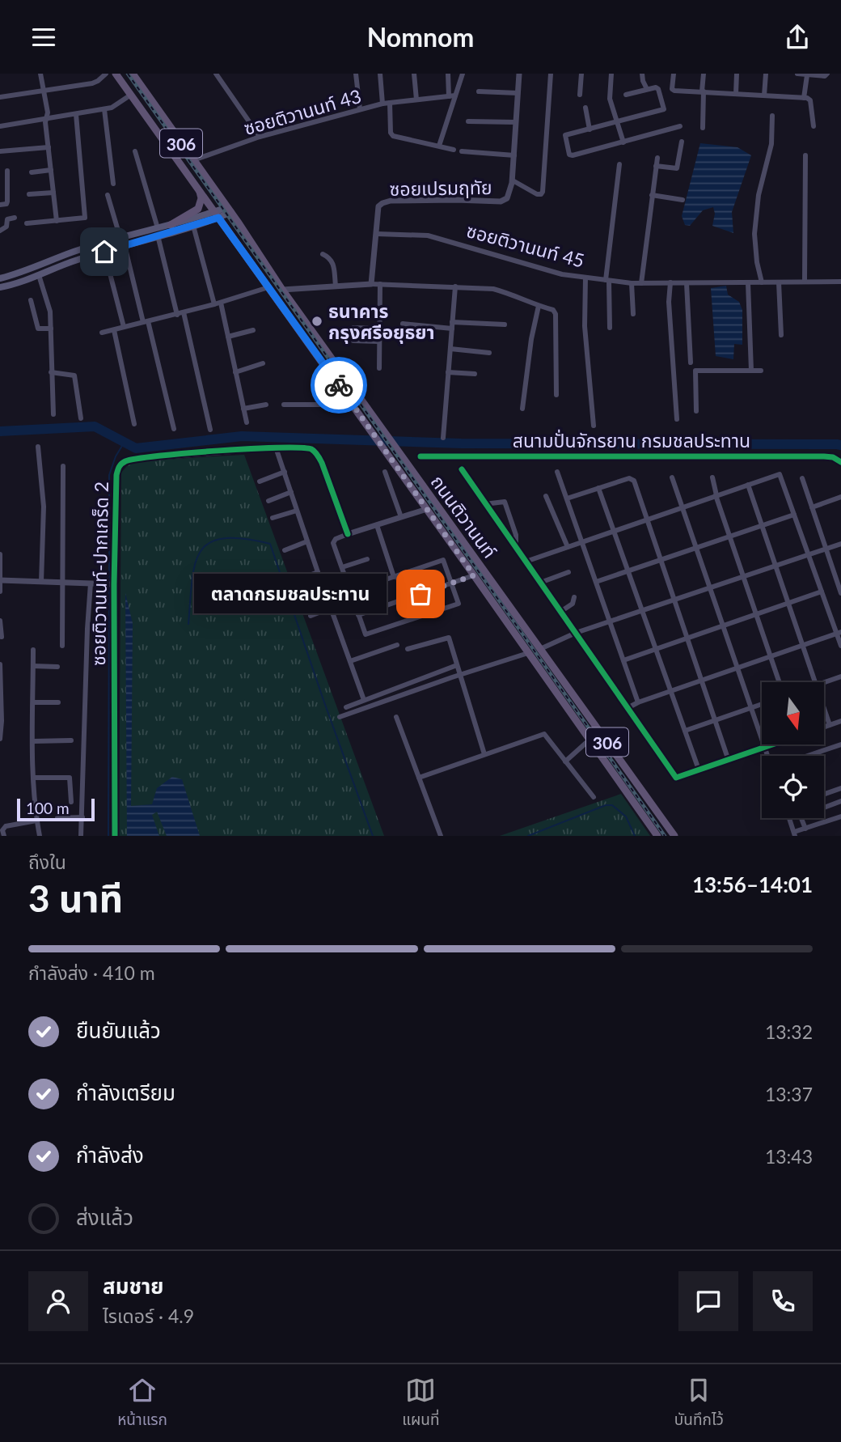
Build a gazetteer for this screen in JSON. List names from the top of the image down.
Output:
{
  "streets": {
    "main road": ["306", "ถนนติวานนท์"],
    "street": [
      "ซอยติวานนท์ 43",
      "ซอยเปรมฤทัย",
      "ซอยติวานนท์ 45",
      "ซอยติวานนท์-ปากเกร็ด 2"
    ],
    "cycle path": ["สนามปั่นจักรยาน กรมชลประทาน"]
  },
  "crossings": [
    ["ซอยติวานนท์ 43", "ถนนติวานนท์"],
    ["ซอยเปรมฤทัย", "ซอยติวานนท์ 45"]
  ],
  "places": ["ธนาคาร กรุงศรีอยุธยา", "ตลาดกรมชลประทาน"],
  "scale_bar": "100 m",
  "north": "bottom",
  "page": {
    "header": "Nomnom",
    "bubble": "ตลาดกรมชลประทาน",
    "scale": "100 m",
    "heading": ["3 นาที", "ถึงใน", "13:56–14:01"],
    "panel": ["สมชาย", "ไรเดอร์ · 4.9"],
    "bar": "กำลังส่ง · 410 m",
    "list": [
      ["ยืนยันแล้ว", "13:32"],
      ["กำลังเตรียม", "13:37"],
      ["กำลังส่ง", "13:43"],
      "ส่งแล้ว"
    ],
    "tabs": ["หน้าแรก", "แผนที่", "บันทึกไว้"]
  }
}
